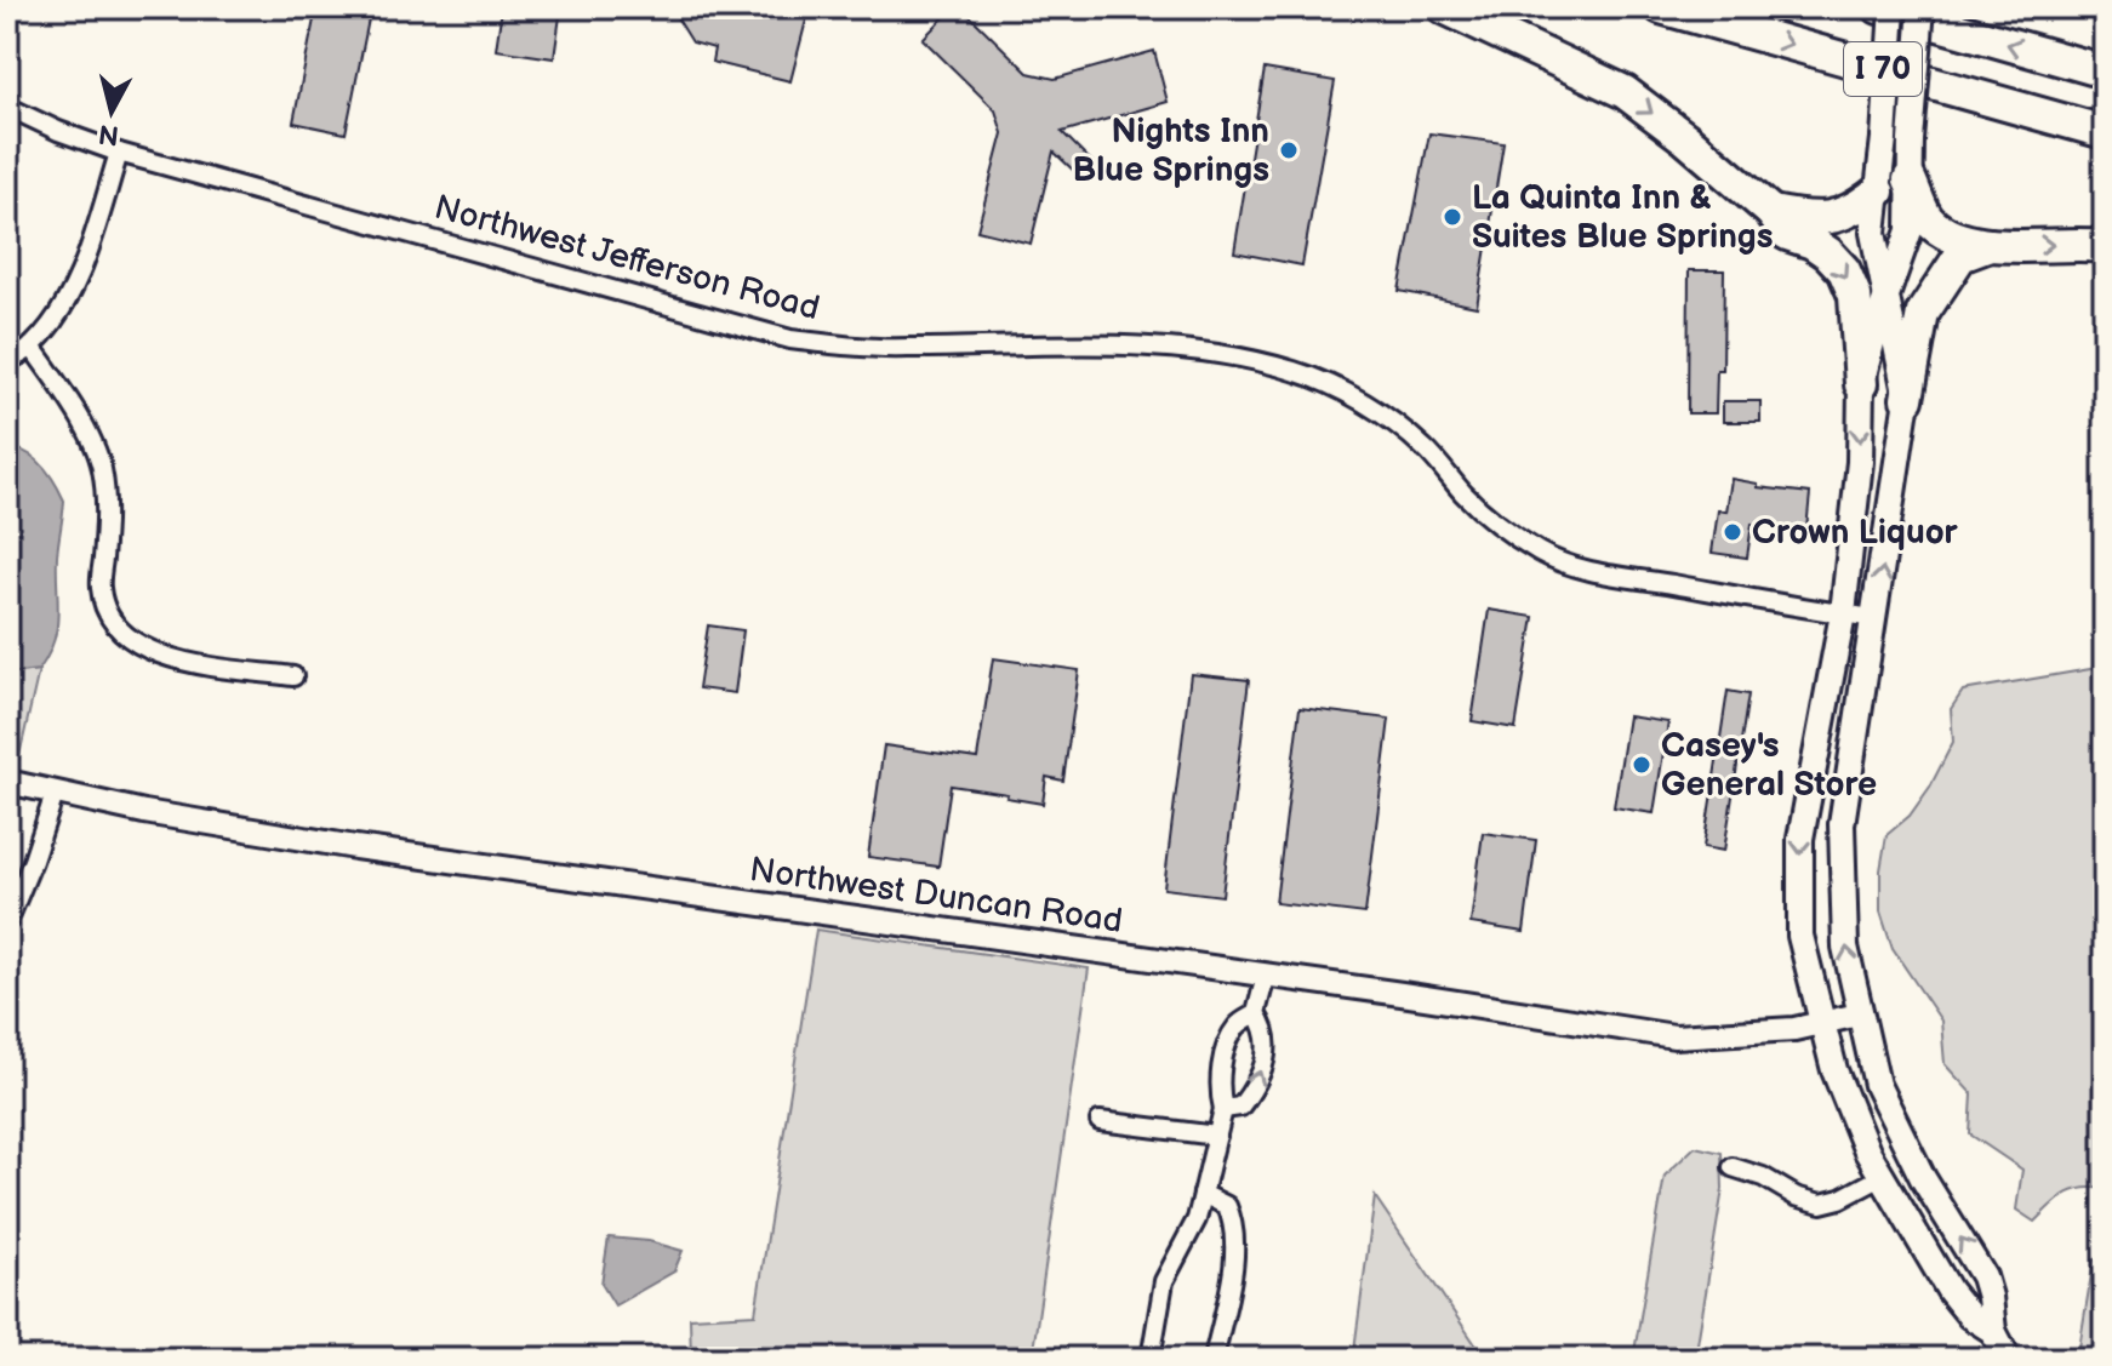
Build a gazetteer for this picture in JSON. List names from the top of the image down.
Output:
{
  "streets": {
    "highway": ["I 70"],
    "street": ["Northwest Jefferson Road", "Northwest Duncan Road"]
  },
  "places": [
    "Nights Inn Blue Springs",
    "La Quinta Inn & Suites Blue Springs",
    "Crown Liquor",
    "Casey's General Store"
  ],
  "north": "bottom"
}
